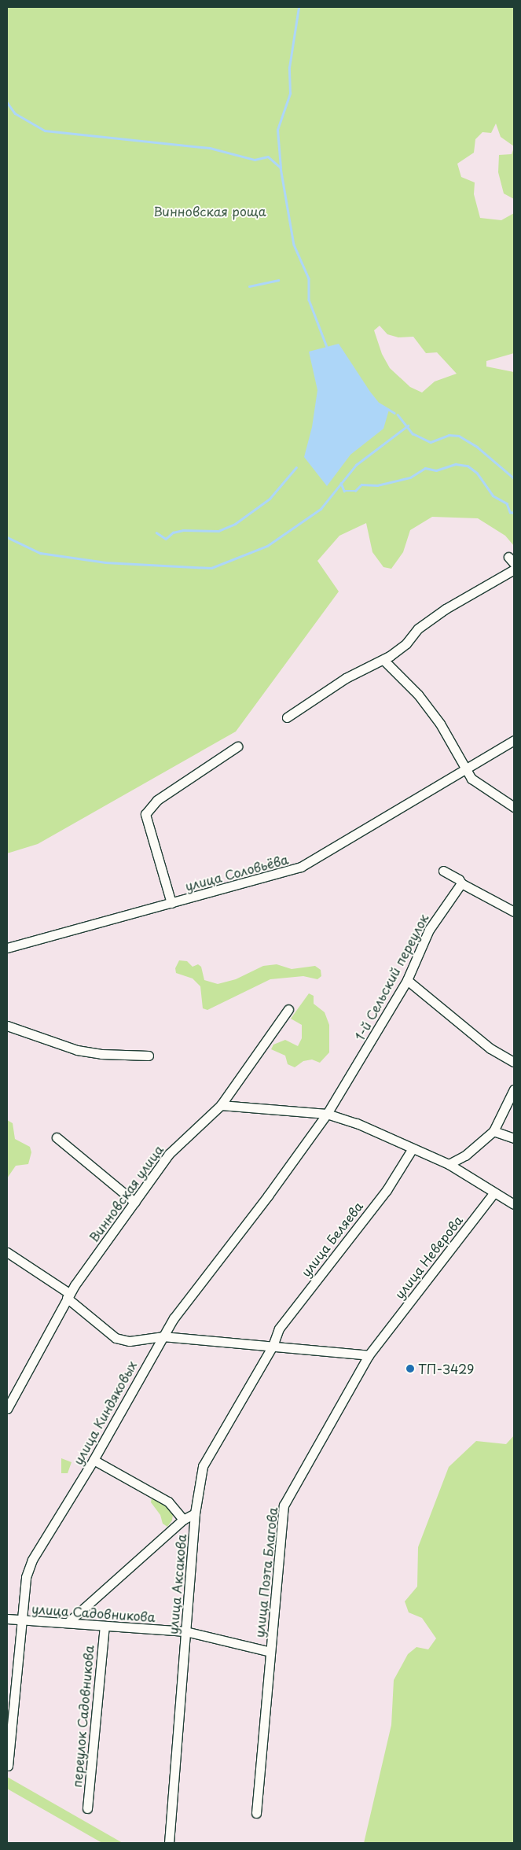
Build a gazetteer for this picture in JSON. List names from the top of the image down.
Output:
{
  "streets": {
    "street": [
      "улица Соловьёва",
      "1-й Сельский переулок",
      "Винновская улица",
      "улица Беляева",
      "улица Неверова",
      "улица Киндяковых",
      "улица Поэта Благова",
      "улица Аксакова",
      "улица Садовникова",
      "переулок Садовникова"
    ]
  },
  "crossings": [
    ["1-й Сельский переулок", "улица Киндяковых"],
    ["улица Беляева", "улица Аксакова"],
    ["улица Неверова", "улица Поэта Благова"],
    ["улица Киндяковых", "улица Садовникова"],
    ["улица Поэта Благова", "улица Садовникова"],
    ["улица Аксакова", "улица Садовникова"],
    ["улица Садовникова", "переулок Садовникова"]
  ],
  "parks": ["Винновская роща"],
  "places": ["ТП-3429"]
}
